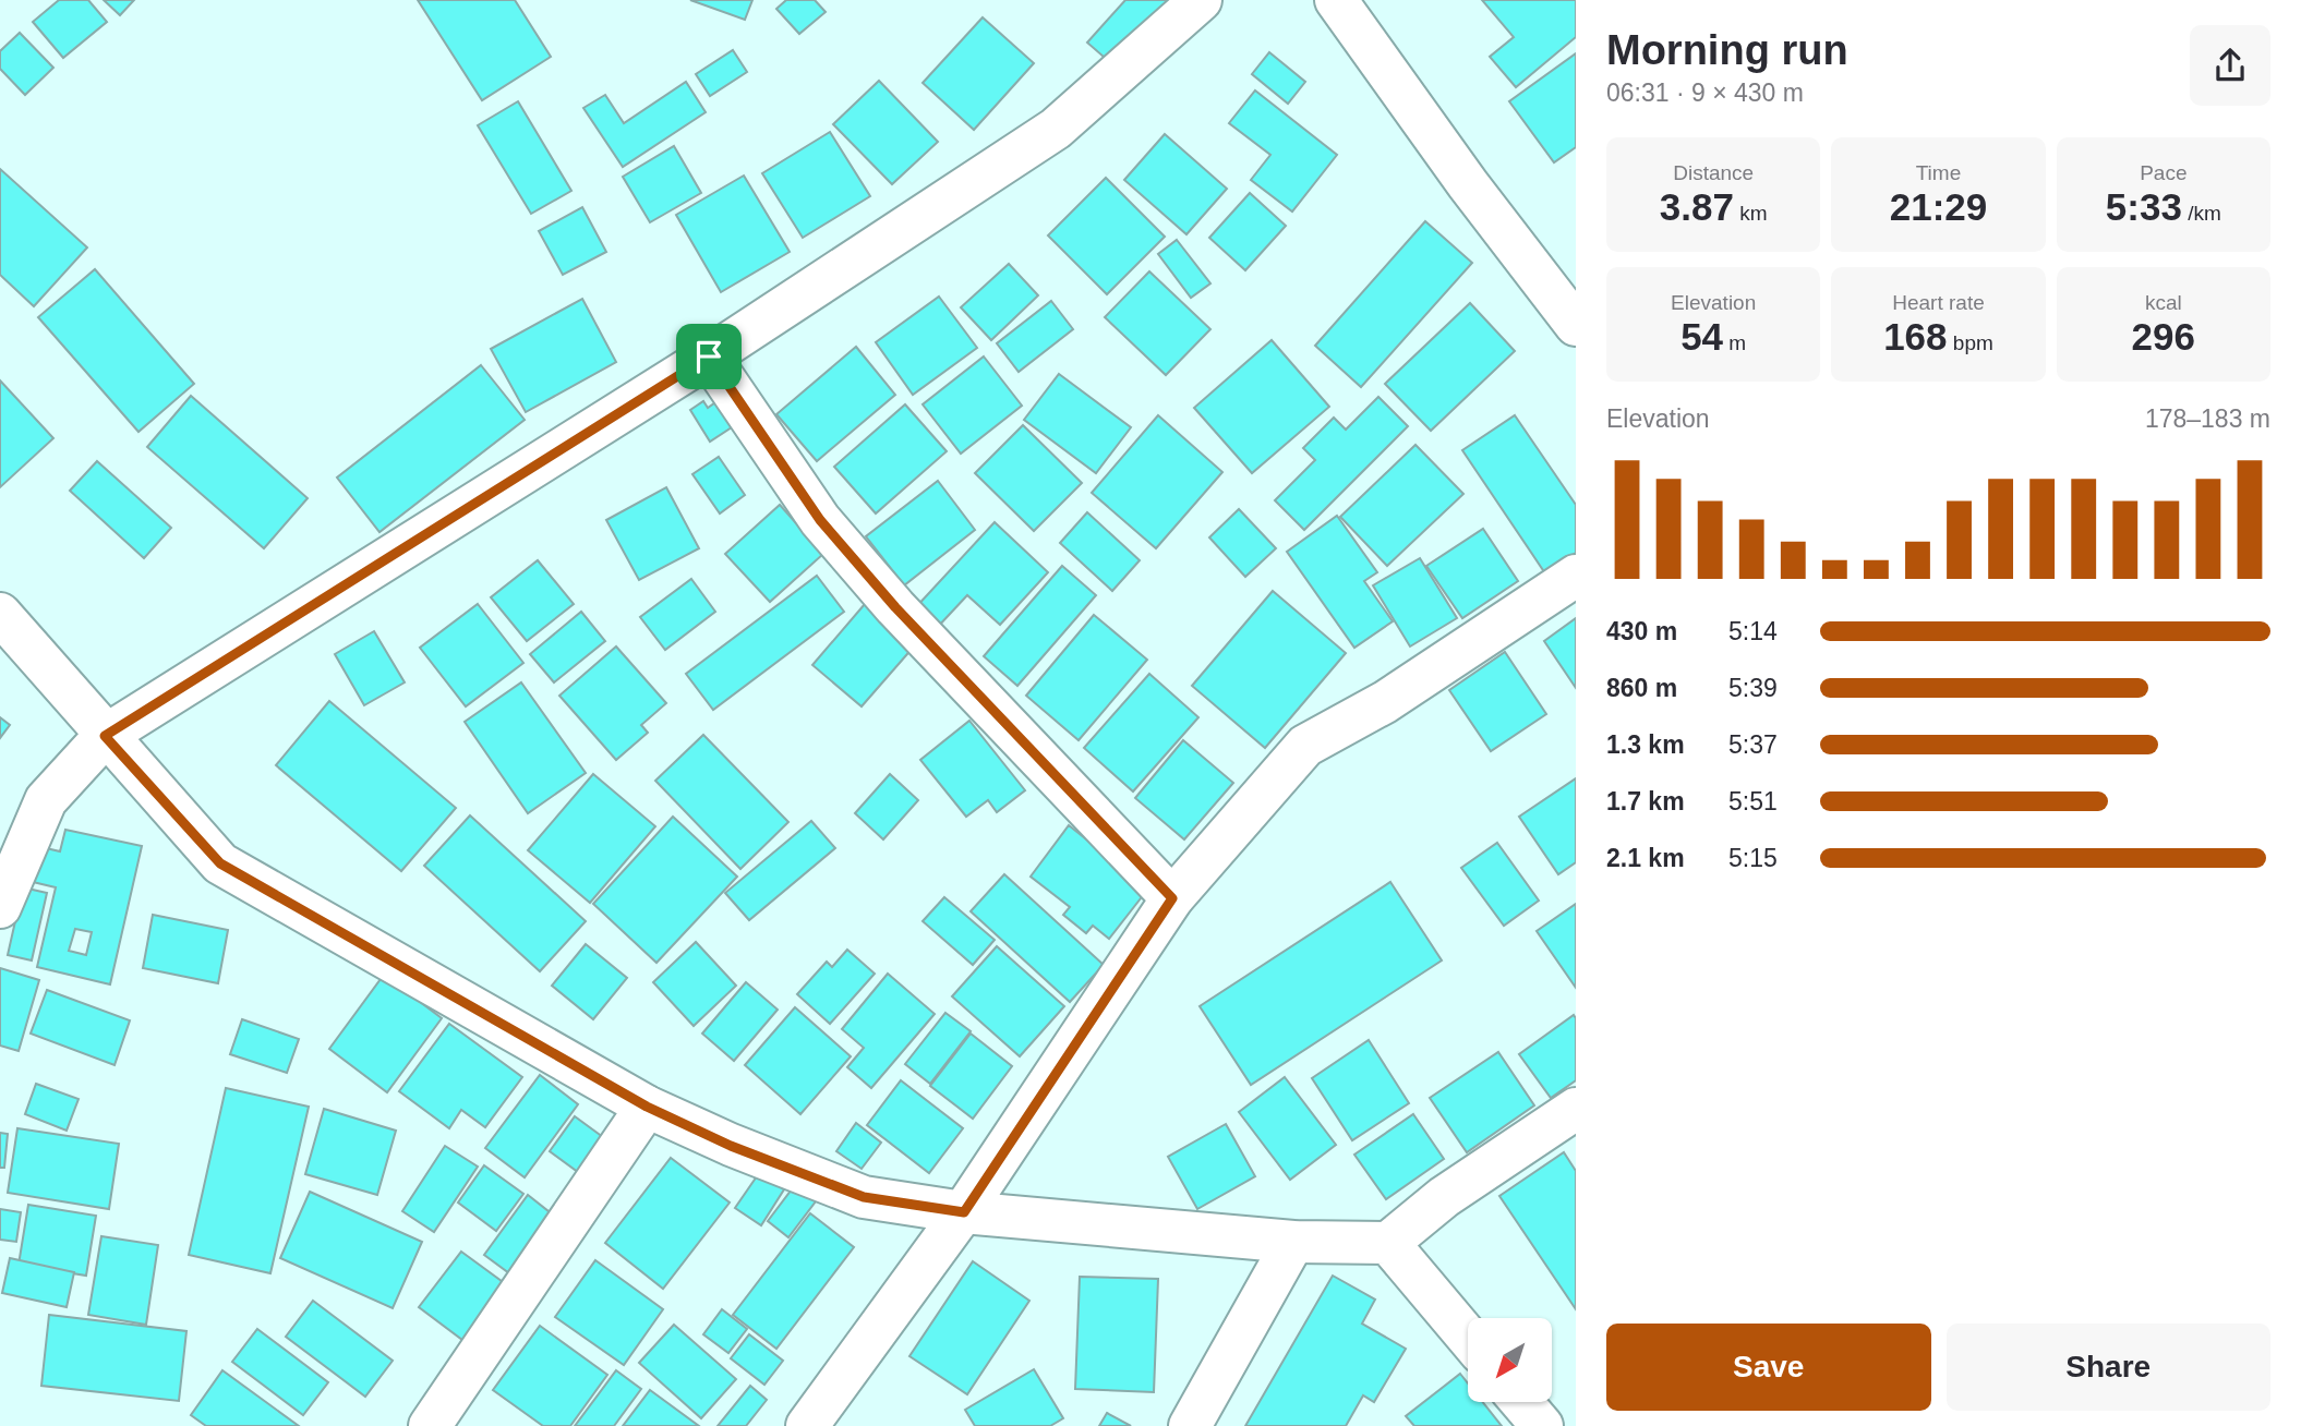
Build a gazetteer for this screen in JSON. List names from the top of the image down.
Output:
{
  "north": "bottom left",
  "page": {
    "heading": ["Morning run", "06:31 · 9 × 430 m"],
    "stats": [
      ["Distance", "3.87 km"],
      ["Time", "21:29"],
      ["Pace", "5:33 /km"],
      ["Elevation", "54 m"],
      ["Heart rate", "168 bpm"],
      ["kcal", "296"]
    ],
    "chart": ["Elevation", "178–183 m"],
    "list": [
      {
        "name": "430 m",
        "note": "5:14"
      },
      {
        "name": "860 m",
        "note": "5:39"
      },
      {
        "name": "1.3 km",
        "note": "5:37"
      },
      {
        "name": "1.7 km",
        "note": "5:51"
      },
      {
        "name": "2.1 km",
        "note": "5:15"
      }
    ],
    "buttons": ["Save", "Share"]
  }
}
